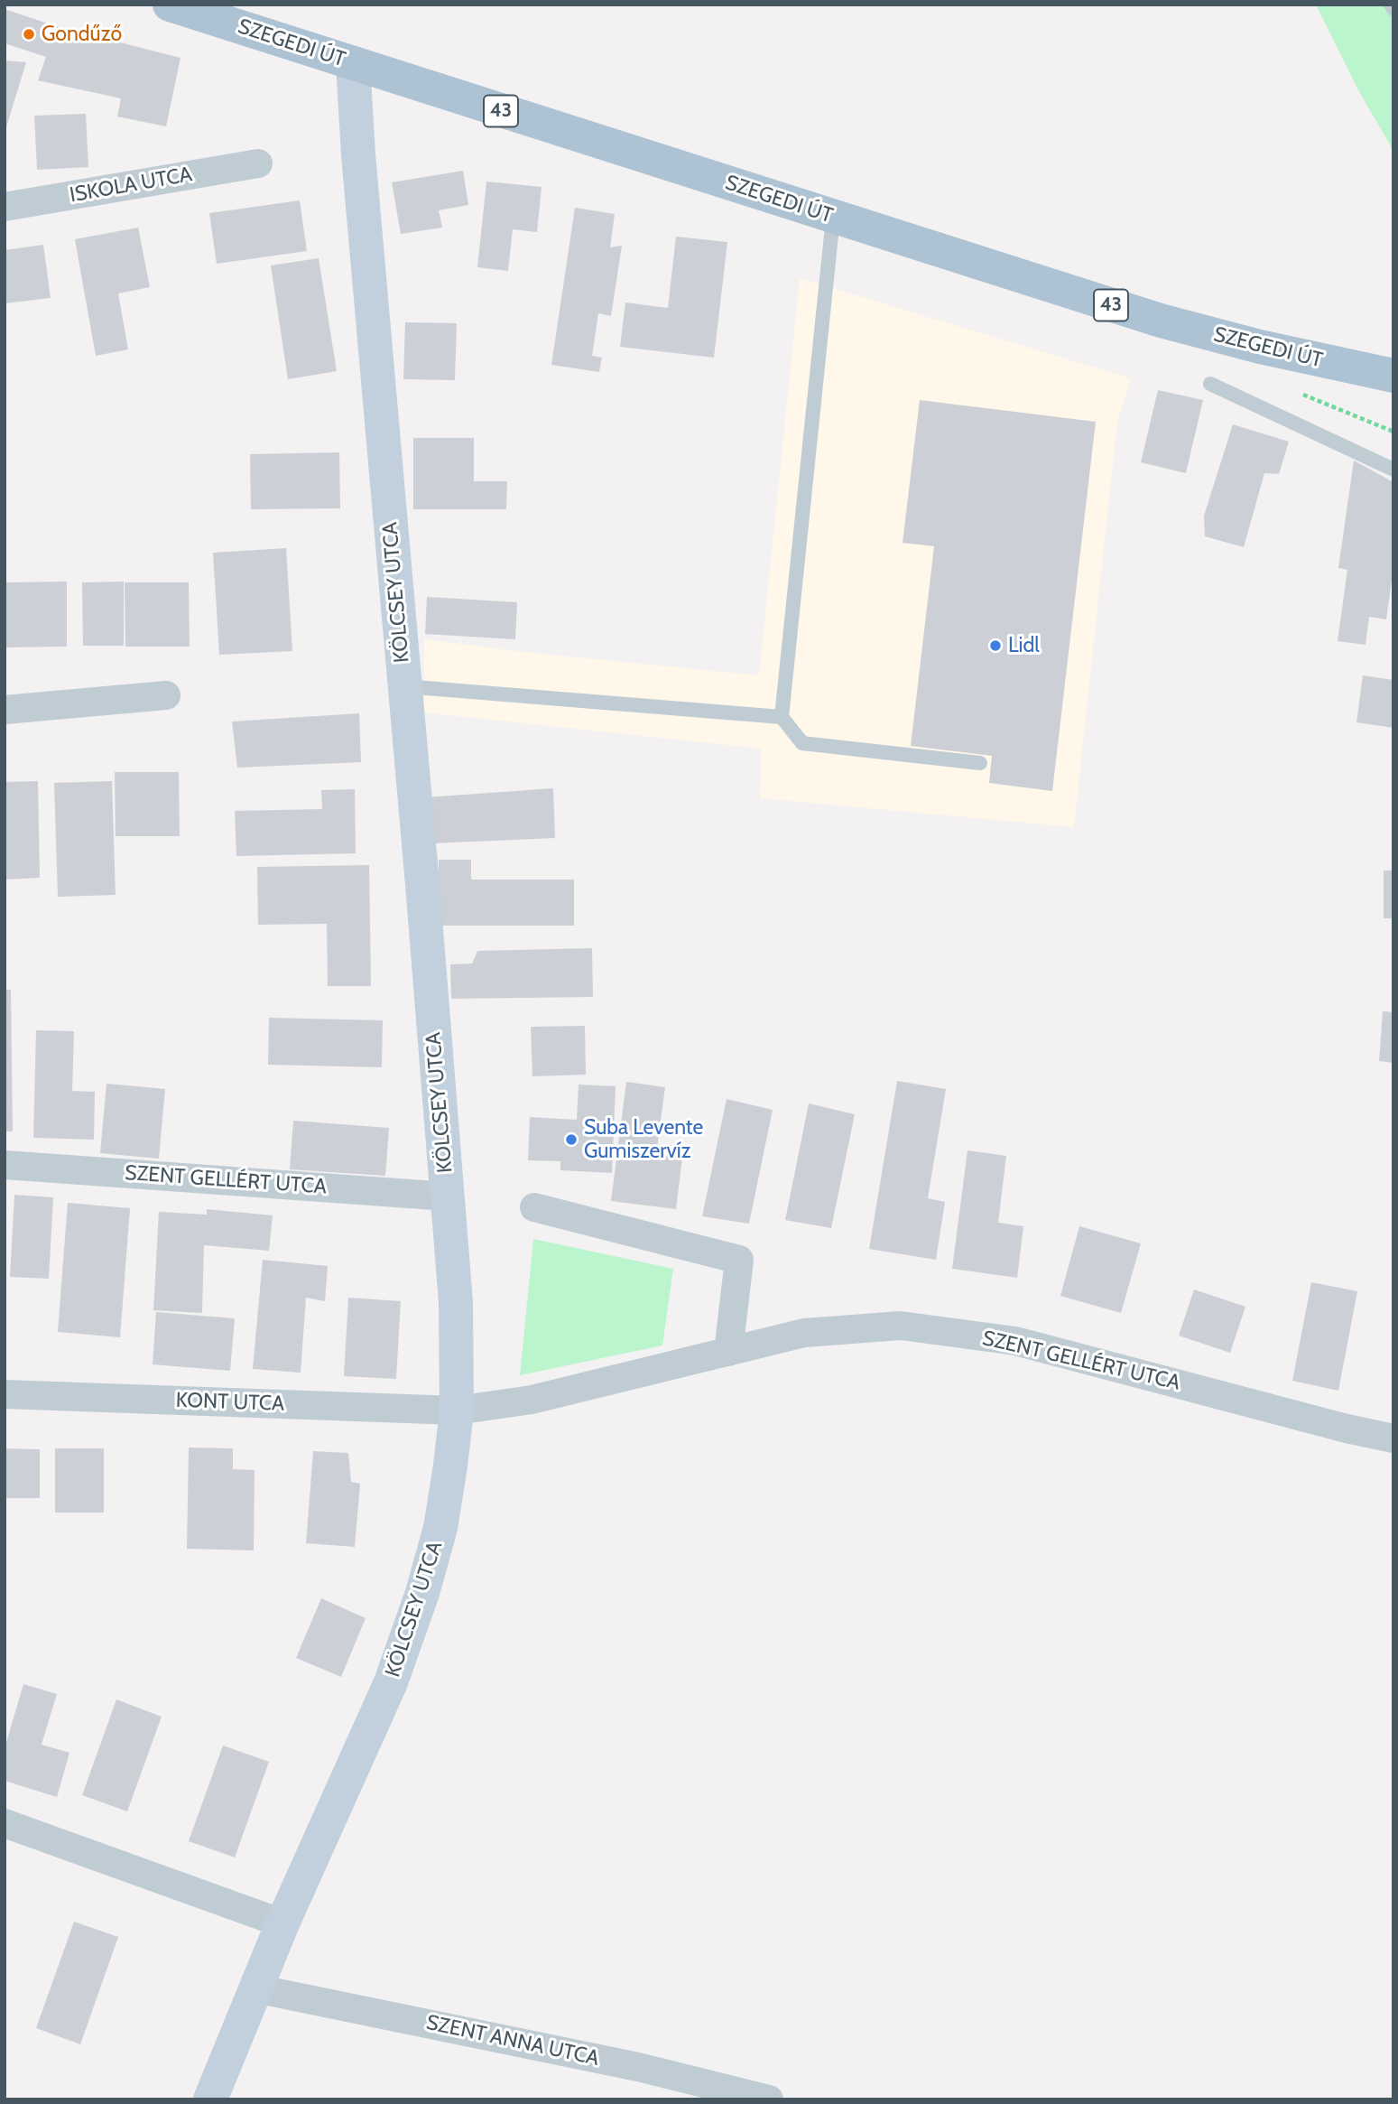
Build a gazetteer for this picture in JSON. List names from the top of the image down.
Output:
{
  "streets": {
    "main road": ["SZEGEDI ÚT", "43", "KÖLCSEY UTCA"],
    "street": [
      "ISKOLA UTCA",
      "SZENT GELLÉRT UTCA",
      "KONT UTCA",
      "SZENT ANNA UTCA"
    ]
  },
  "crossings": [
    ["SZEGEDI ÚT", "KÖLCSEY UTCA"],
    ["KÖLCSEY UTCA", "SZENT GELLÉRT UTCA"],
    ["KÖLCSEY UTCA", "KONT UTCA"],
    ["KÖLCSEY UTCA", "SZENT ANNA UTCA"],
    ["SZENT GELLÉRT UTCA", "KONT UTCA"]
  ],
  "places": ["Gondűző", "Lidl", "Suba Levente Gumiszervíz"]
}
